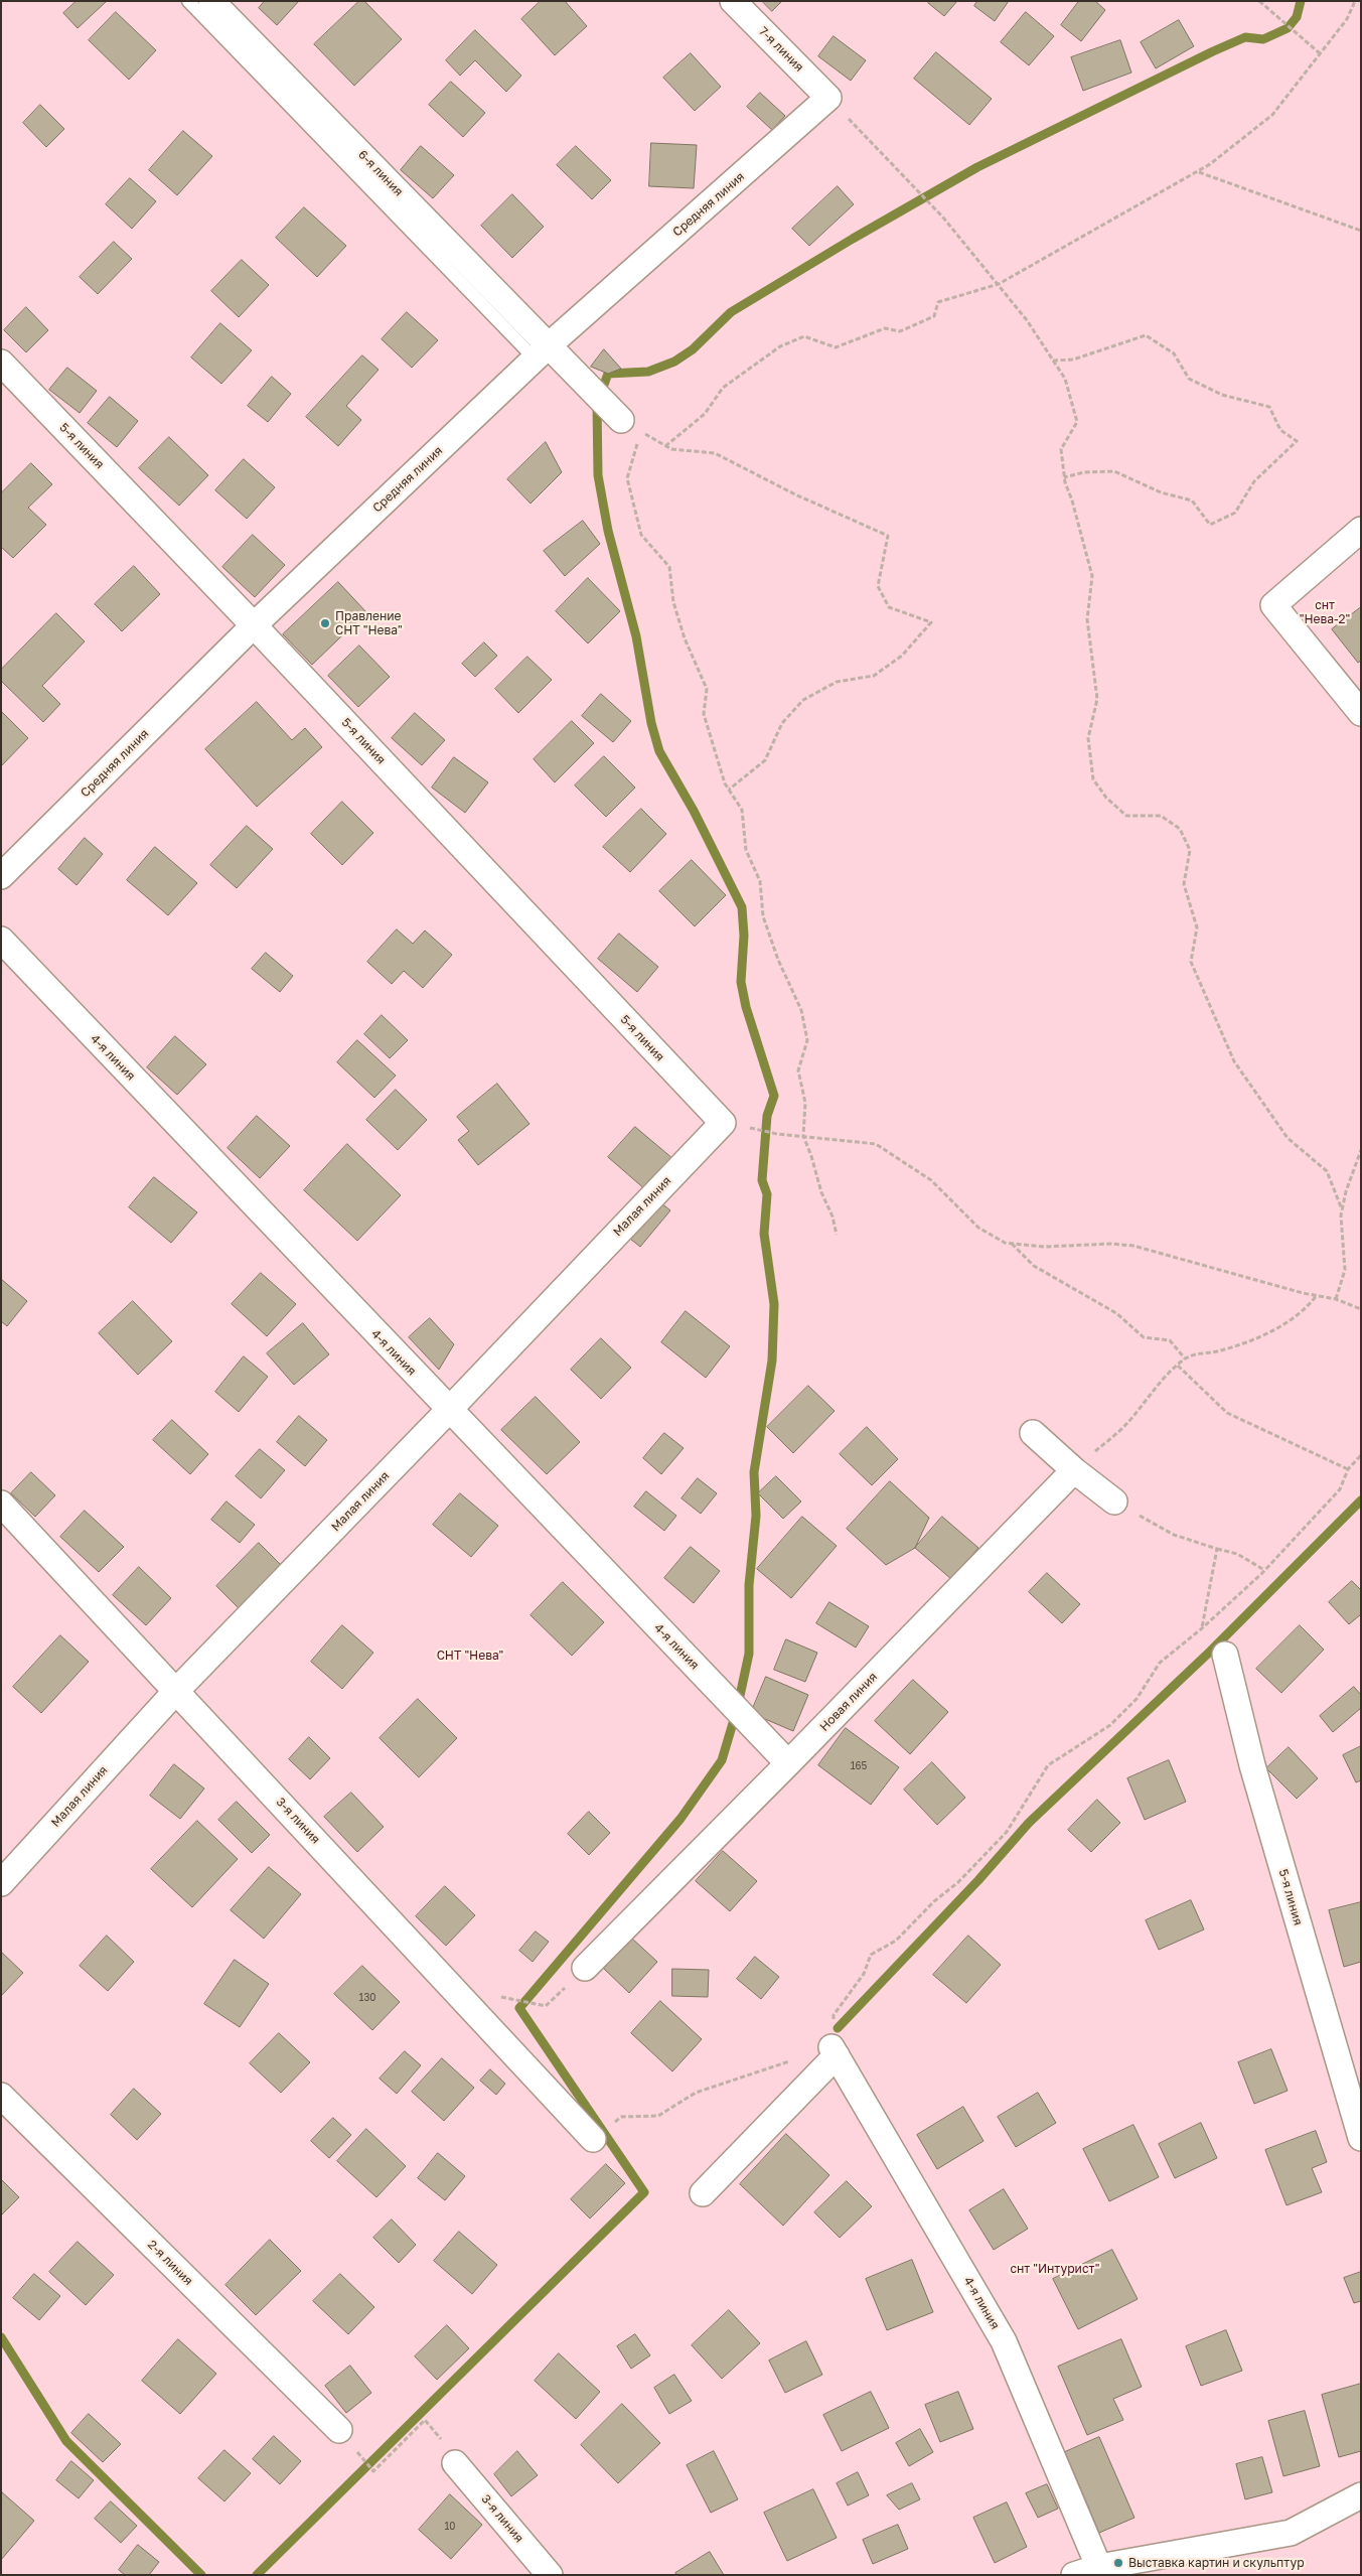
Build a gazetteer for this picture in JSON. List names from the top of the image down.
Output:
{
  "streets": {
    "street": [
      "7-я линия",
      "6-я линия",
      "Средняя линия",
      "5-я линия",
      "4-я линия",
      "Малая линия",
      "Новая линия",
      "3-я линия",
      "2-я линия"
    ]
  },
  "crossings": [
    ["7-я линия", "Средняя линия"],
    ["6-я линия", "Средняя линия"],
    ["Средняя линия", "5-я линия"],
    ["5-я линия", "Малая линия"],
    ["4-я линия", "Малая линия"],
    ["4-я линия", "Новая линия"],
    ["Малая линия", "3-я линия"]
  ],
  "parks": ["снт \"Нева-2\"", "СНТ \"Нева\"", "снт \"Интурист\""],
  "places": ["Правление СНТ \"Нева\"", "Выставка картин и скульптур"],
  "house_numbers": ["165", "130", "10"]
}
